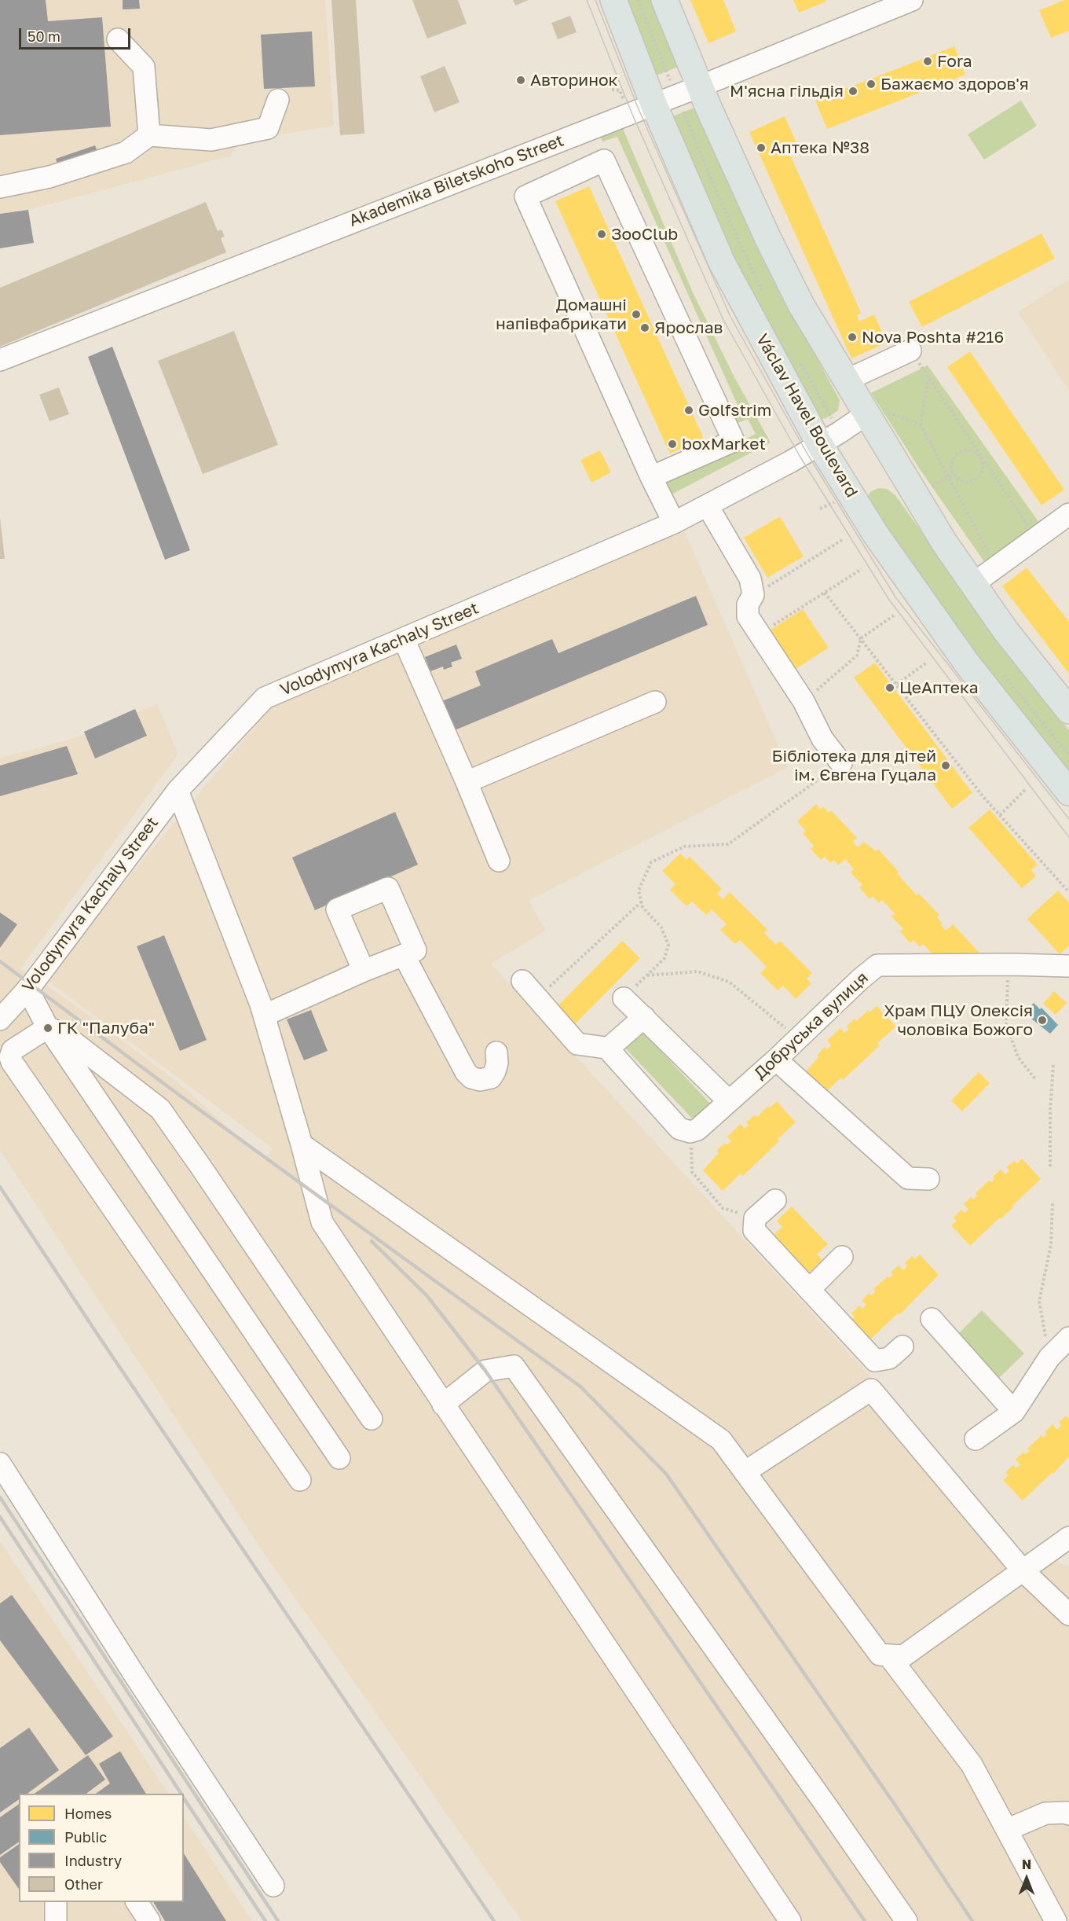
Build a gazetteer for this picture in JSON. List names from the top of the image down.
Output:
{
  "streets": {
    "main road": ["Václav Havel Boulevard"],
    "street": ["Akademika Biletskoho Street", "Volodymyra Kachaly Street", "Добруська вулиця"]
  },
  "crossings": [
    ["Akademika Biletskoho Street", "Václav Havel Boulevard"],
    ["Václav Havel Boulevard", "Volodymyra Kachaly Street"]
  ],
  "places": [
    "Fora",
    "Авторинок",
    "Бажаємо здоров'я",
    "М'ясна гільдія",
    "Аптека №38",
    "ЗооClub",
    "Домашні напівфабрикати",
    "Ярослав",
    "Nova Poshta #216",
    "Golfstrim",
    "boxMarket",
    "ЦеАптека",
    "Бібліотека для дітей ім. Євгена Гуцала",
    "Храм ПЦУ Олексія чоловіка Божого",
    "ГК \"Палуба\""
  ],
  "legend": [
    "Homes",
    "Public",
    "Industry",
    "Other"
  ],
  "scale_bar": "50 m",
  "north": "top"
}
